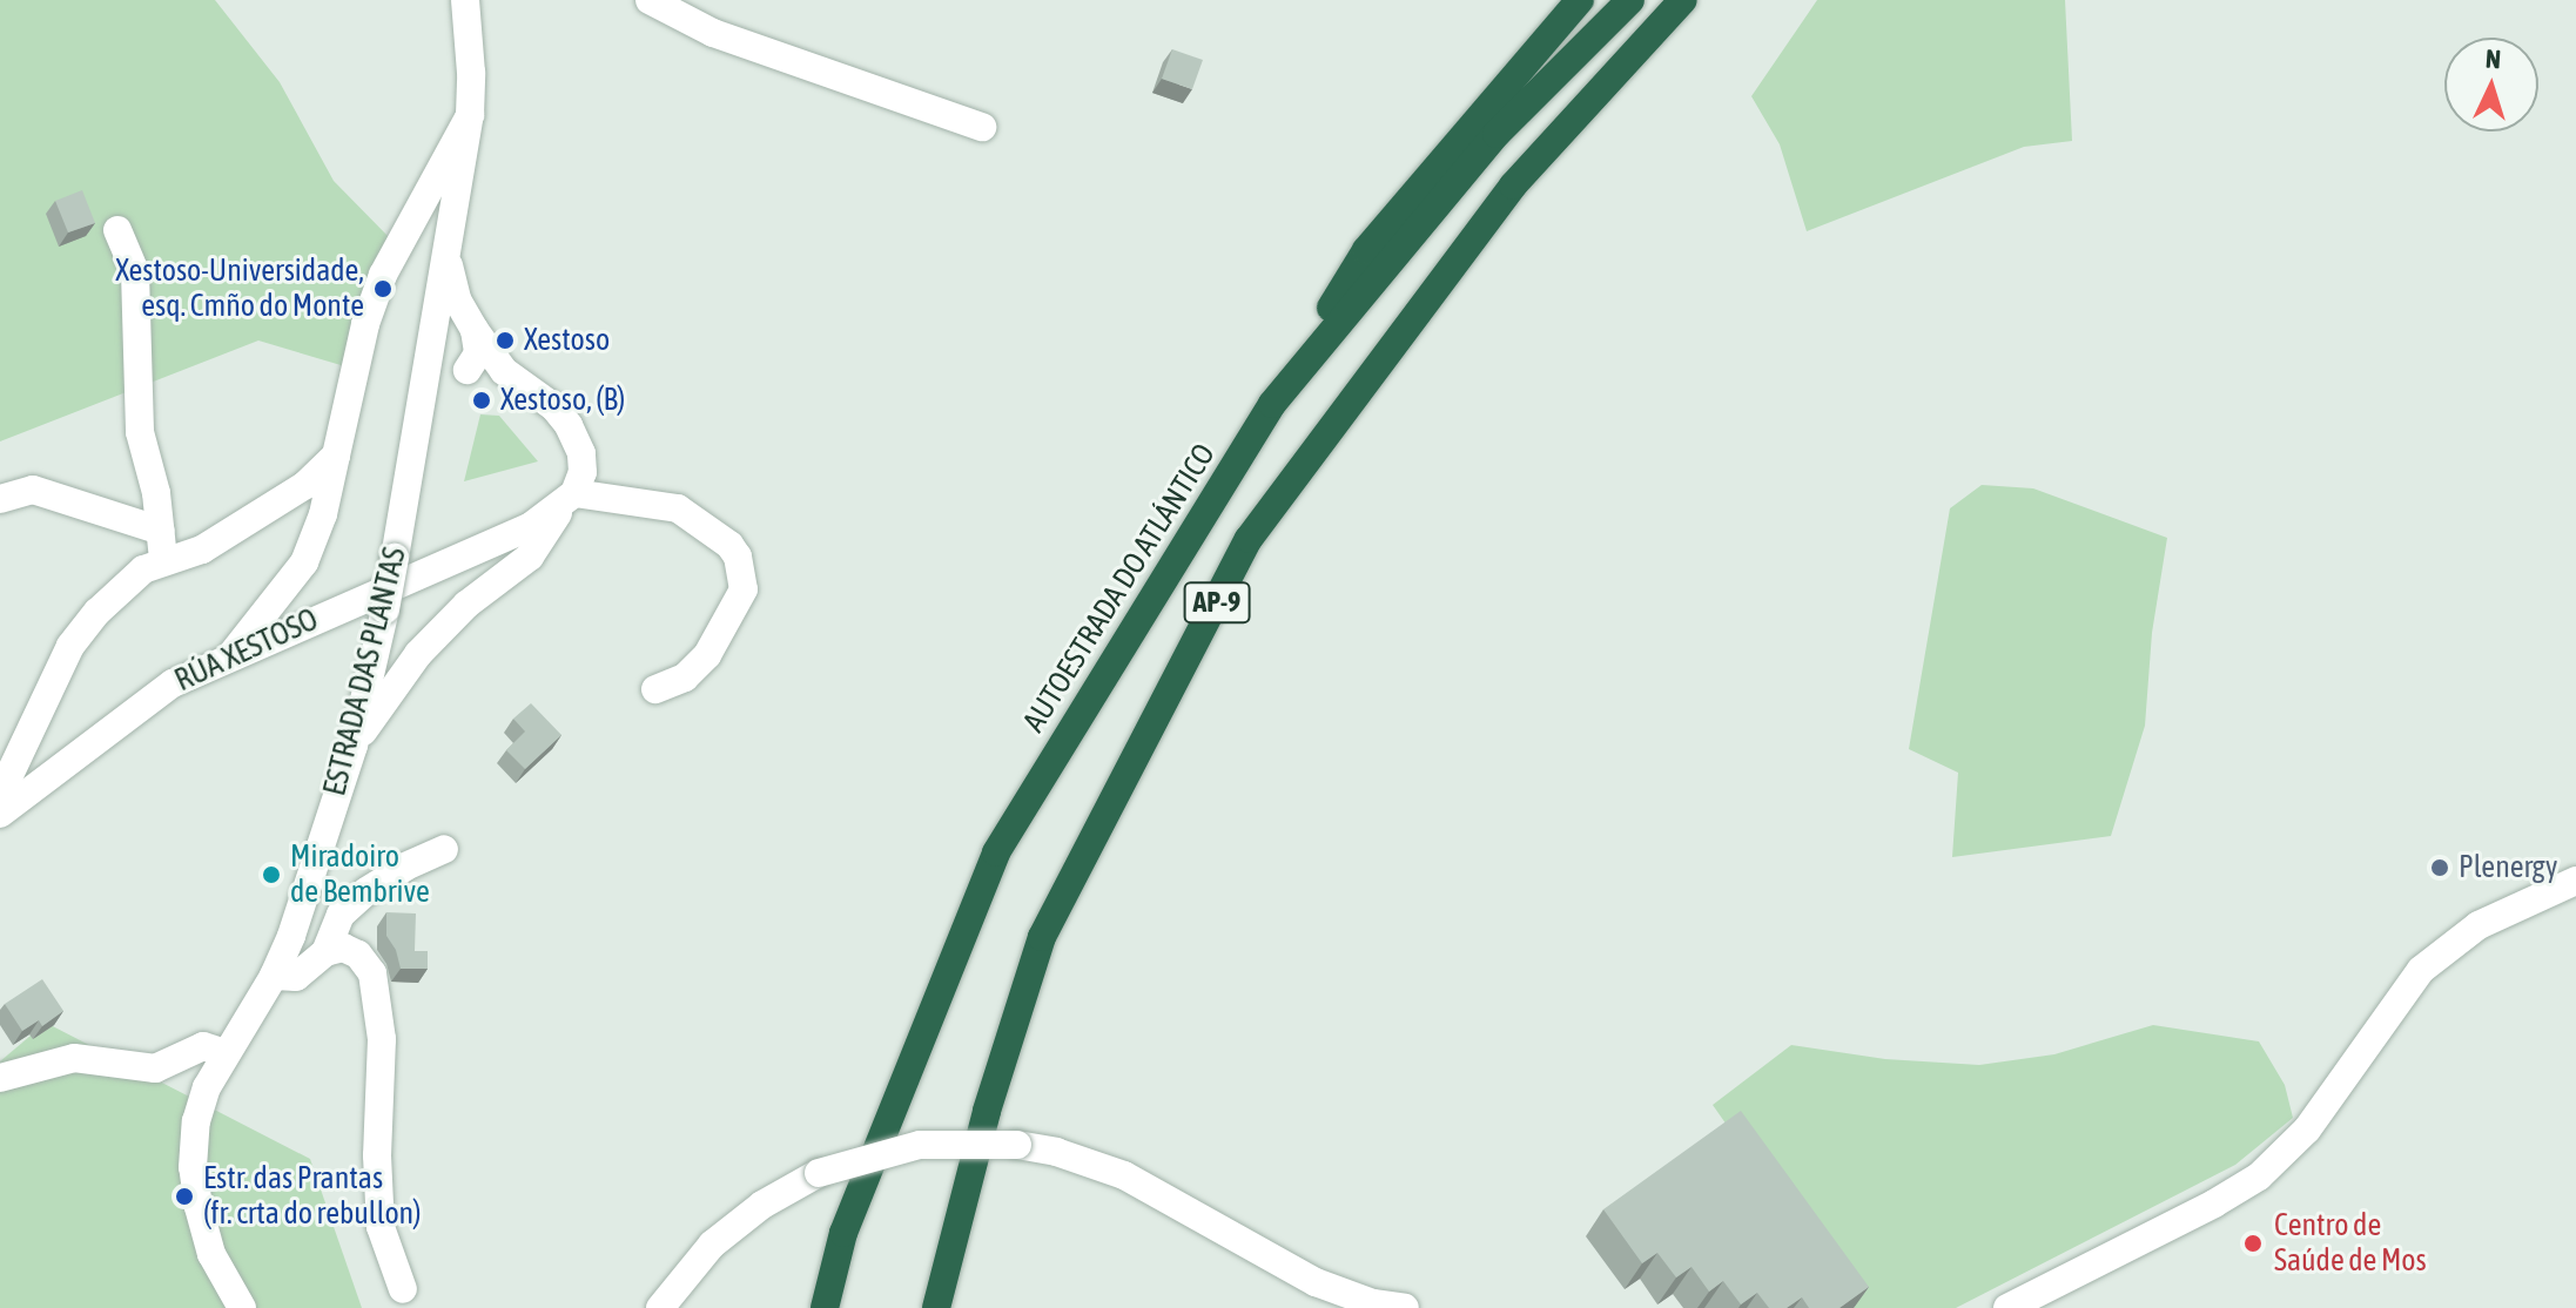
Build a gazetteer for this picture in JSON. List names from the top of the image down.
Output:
{
  "streets": {
    "highway": ["AUTOESTRADA DO ATLÁNTICO", "AP-9"],
    "street": ["RÚA XESTOSO", "ESTRADA DAS PLANTAS"]
  },
  "places": [
    "Xestoso-Universidade, esq. Cmño do Monte",
    "Xestoso",
    "Xestoso, (B)",
    "Plenergy",
    "Miradoiro de Bembrive",
    "Estr. das Prantas (fr. crta do rebullon)",
    "Centro de Saúde de Mos"
  ],
  "north": "top"
}
